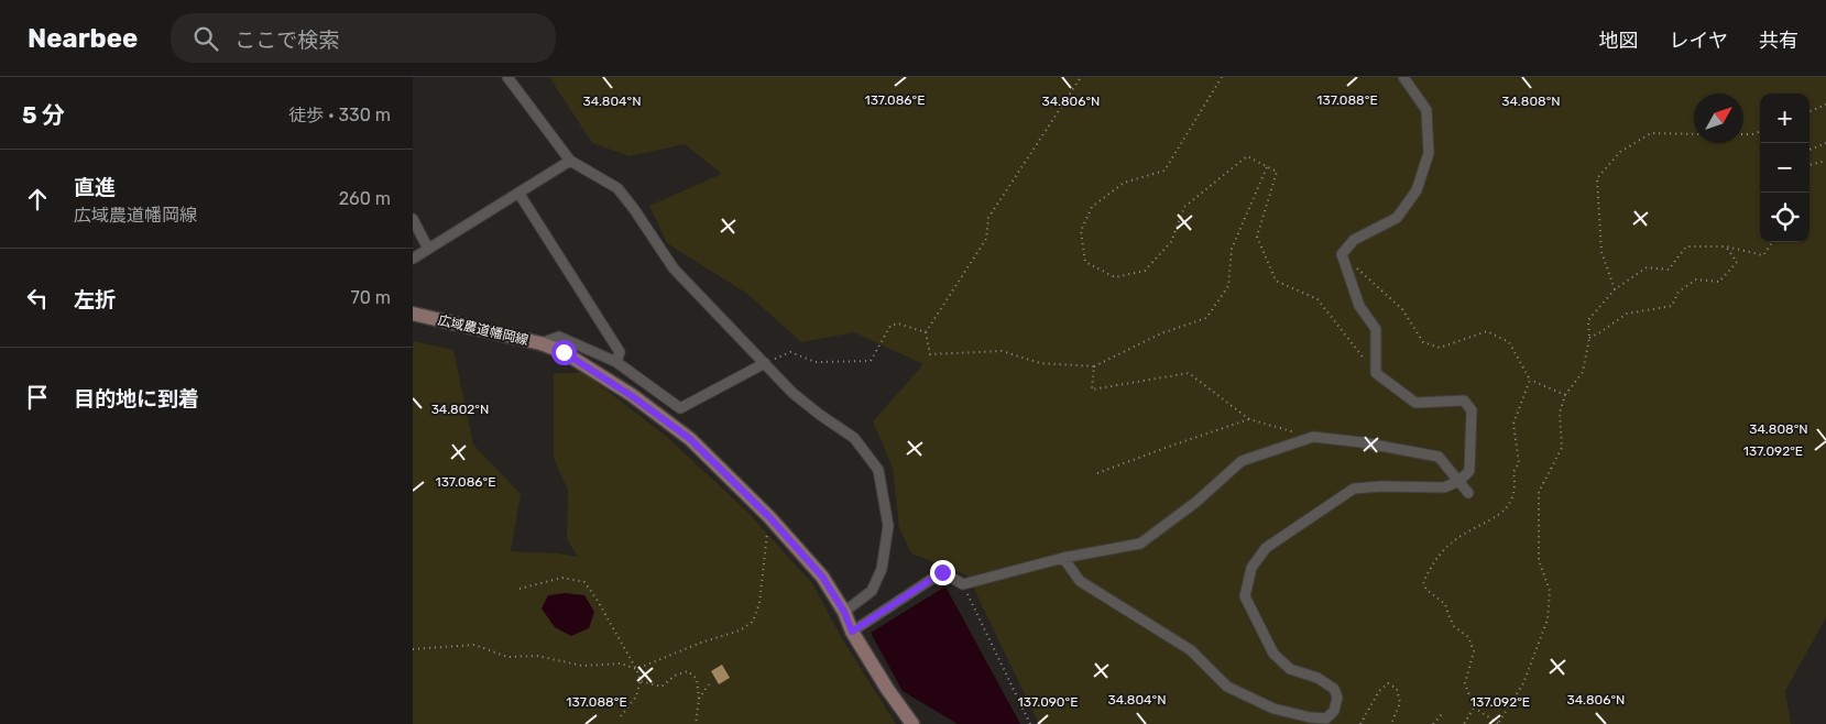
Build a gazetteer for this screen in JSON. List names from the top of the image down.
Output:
{
  "streets": {
    "street": ["広域農道幡岡線"]
  },
  "north": "top right",
  "page": {
    "header": "Nearbee",
    "search": "ここで検索",
    "nav": ["地図", "レイヤ", "共有"],
    "heading": ["5 分", "徒歩 · 330 m"],
    "map_buttons": ["+", "−"],
    "list": [
      ["直進", "広域農道幡岡線", "260 m"],
      ["左折", "70 m"],
      "目的地に到着"
    ]
  },
  "coordinates": [
    "137.086°E",
    "137.088°E",
    "34.804°N",
    "34.806°N",
    "34.808°N",
    "34.802°N",
    "137.092°E",
    "137.090°E"
  ]
}
